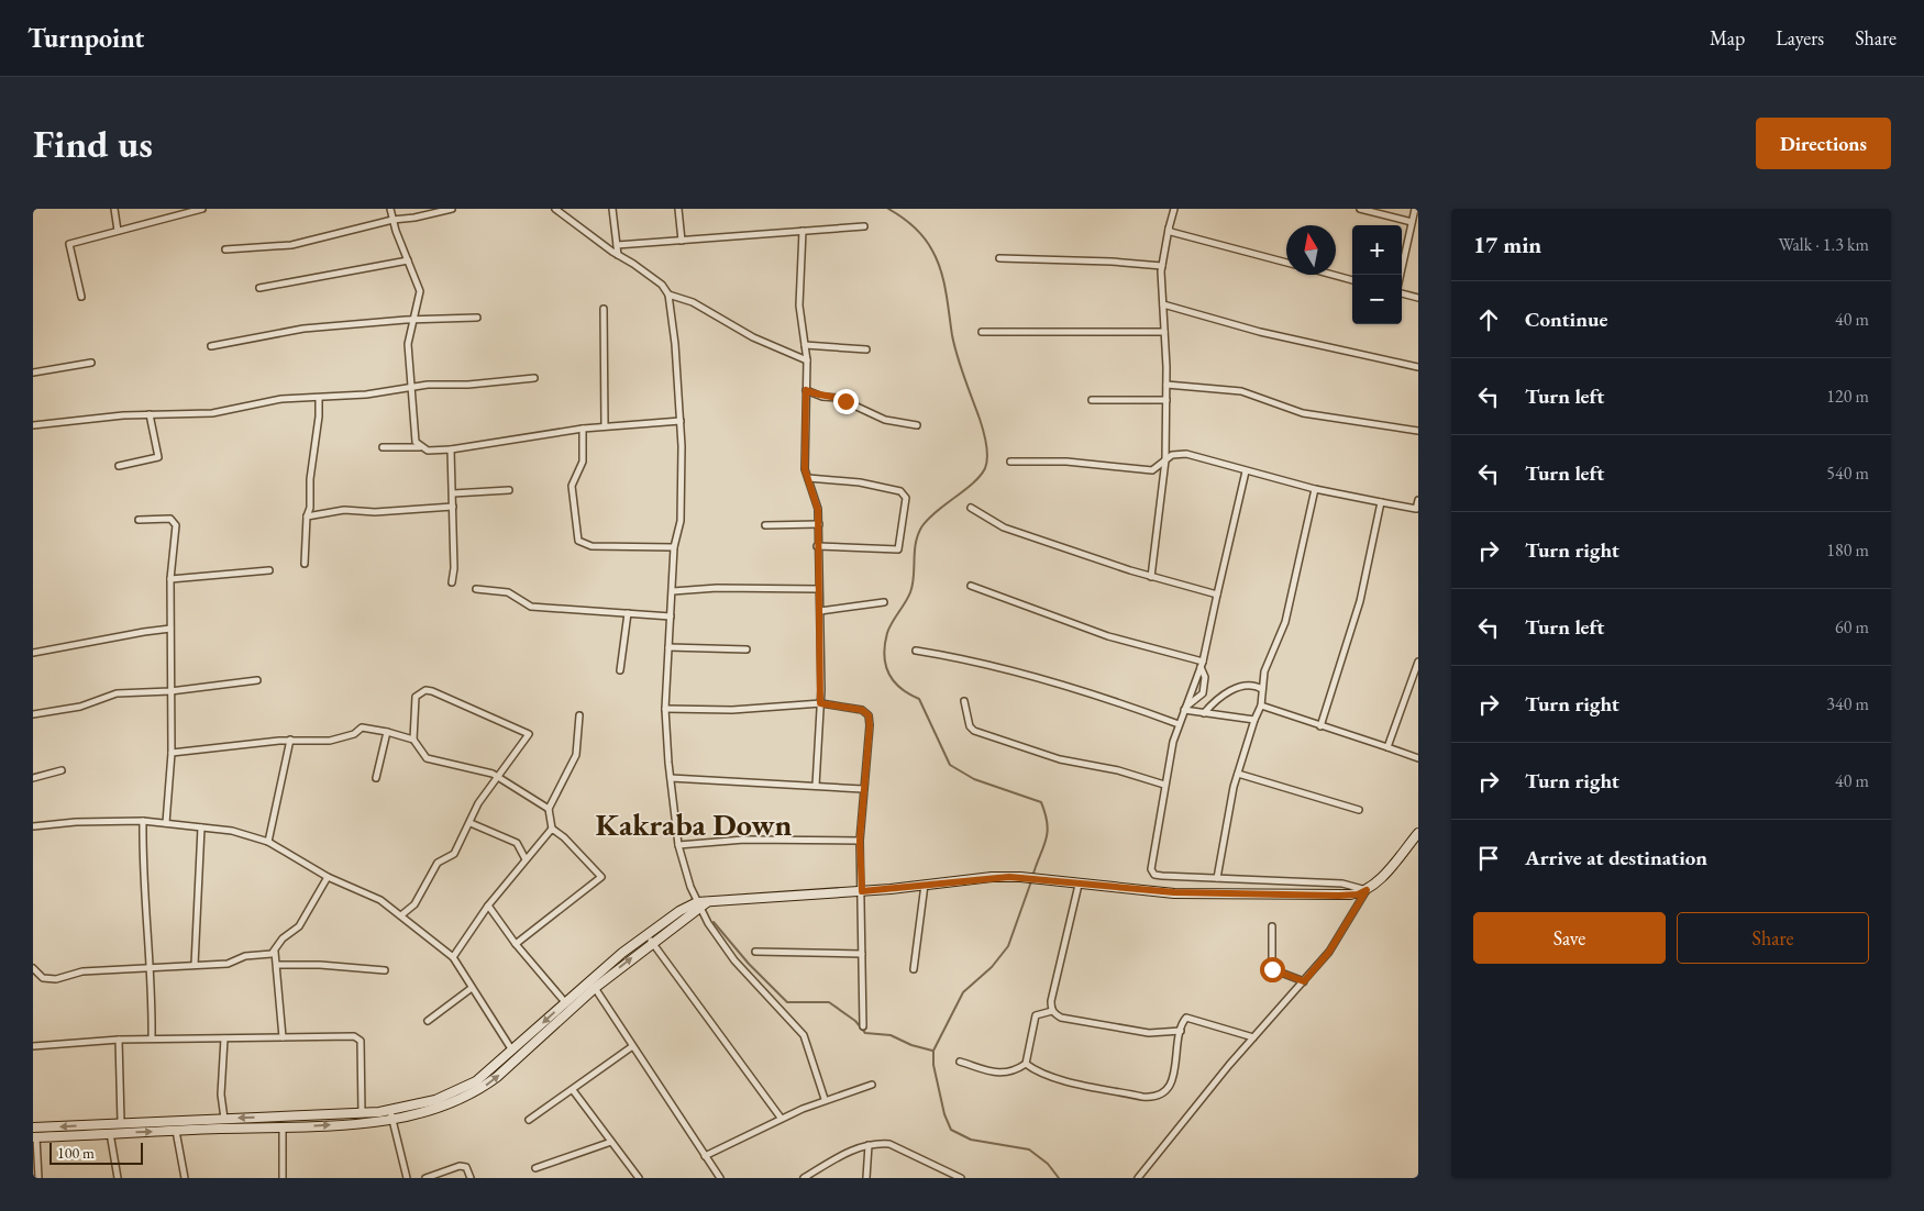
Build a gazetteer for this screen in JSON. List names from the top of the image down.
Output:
{
  "districts": ["Kakraba Down"],
  "scale_bar": "100 m",
  "north": "top",
  "page": {
    "header": "Turnpoint",
    "nav": ["Map", "Layers", "Share"],
    "buttons": [
      "Directions",
      ["Save", "Share"]
    ],
    "title": "Find us",
    "heading": ["17 min", "Walk · 1.3 km"],
    "map_buttons": ["+", "−"],
    "list": [
      ["Continue", "40 m"],
      ["Turn left", "120 m"],
      ["Turn left", "540 m"],
      ["Turn right", "180 m"],
      ["Turn left", "60 m"],
      ["Turn right", "340 m"],
      ["Turn right", "40 m"],
      "Arrive at destination"
    ],
    "scale": "100 m"
  }
}
